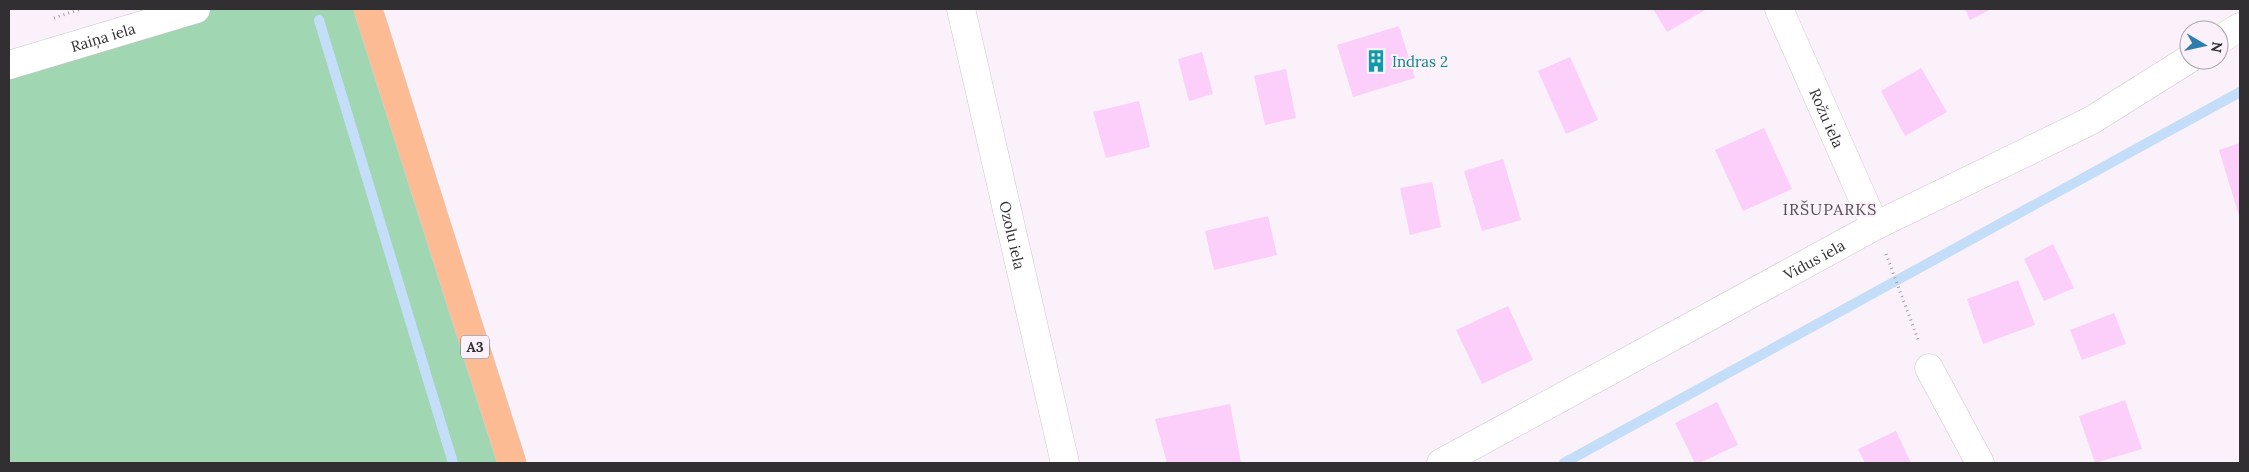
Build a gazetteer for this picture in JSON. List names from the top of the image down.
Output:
{
  "streets": {
    "highway": ["A3"],
    "street": [
      "Raiņa iela",
      "Rožu iela",
      "Ozolu iela",
      "Vidus iela"
    ]
  },
  "crossings": [
    ["Rožu iela", "Vidus iela"]
  ],
  "districts": ["IRŠUPARKS"],
  "places": {
    "building": ["Indras 2"]
  },
  "north": "right"
}
